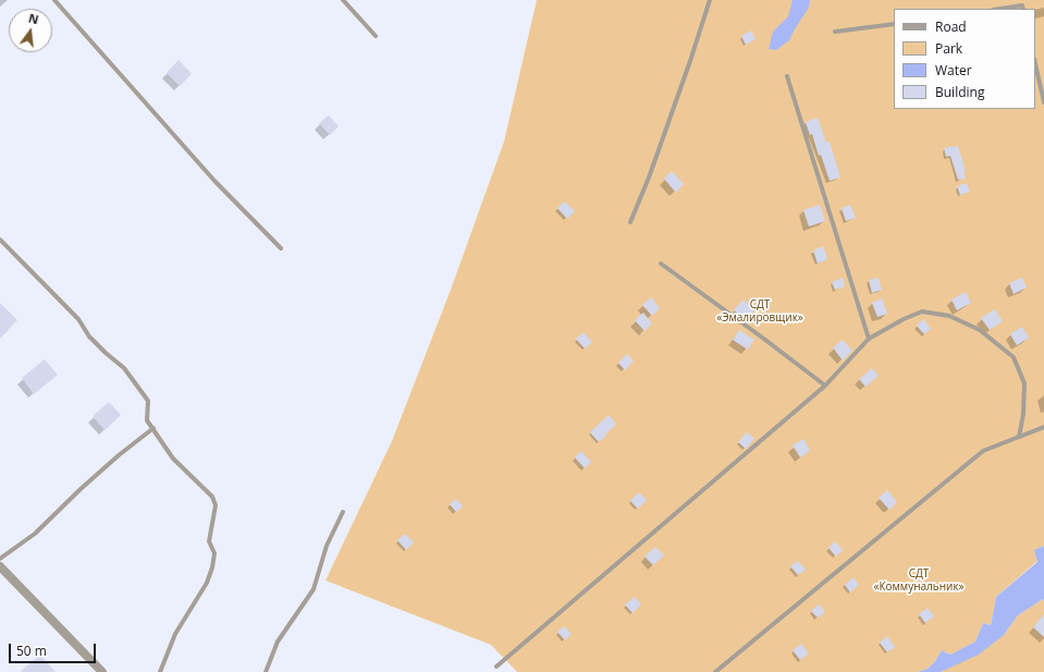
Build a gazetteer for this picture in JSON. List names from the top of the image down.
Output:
{
  "parks": ["СДТ «Эмалировщик»", "СДТ «Коммунальник»"],
  "legend": [
    "Road",
    "Park",
    "Water",
    "Building"
  ],
  "scale_bar": "50 m",
  "north": "top"
}
